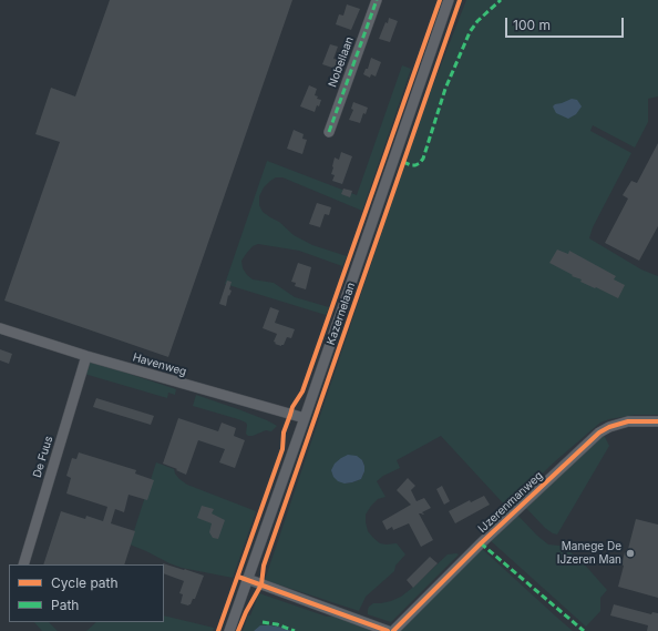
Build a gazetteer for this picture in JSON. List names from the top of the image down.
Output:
{
  "streets": {
    "street": [
      "Nobellaan",
      "Kazernelaan",
      "Havenweg",
      "De Fuus",
      "IJzerenmanweg"
    ]
  },
  "crossings": [
    ["Kazernelaan", "Havenweg"],
    ["Havenweg", "De Fuus"]
  ],
  "places": ["Manege De IJzeren Man"],
  "legend": ["Cycle path", "Path"],
  "scale_bar": "100 m"
}
